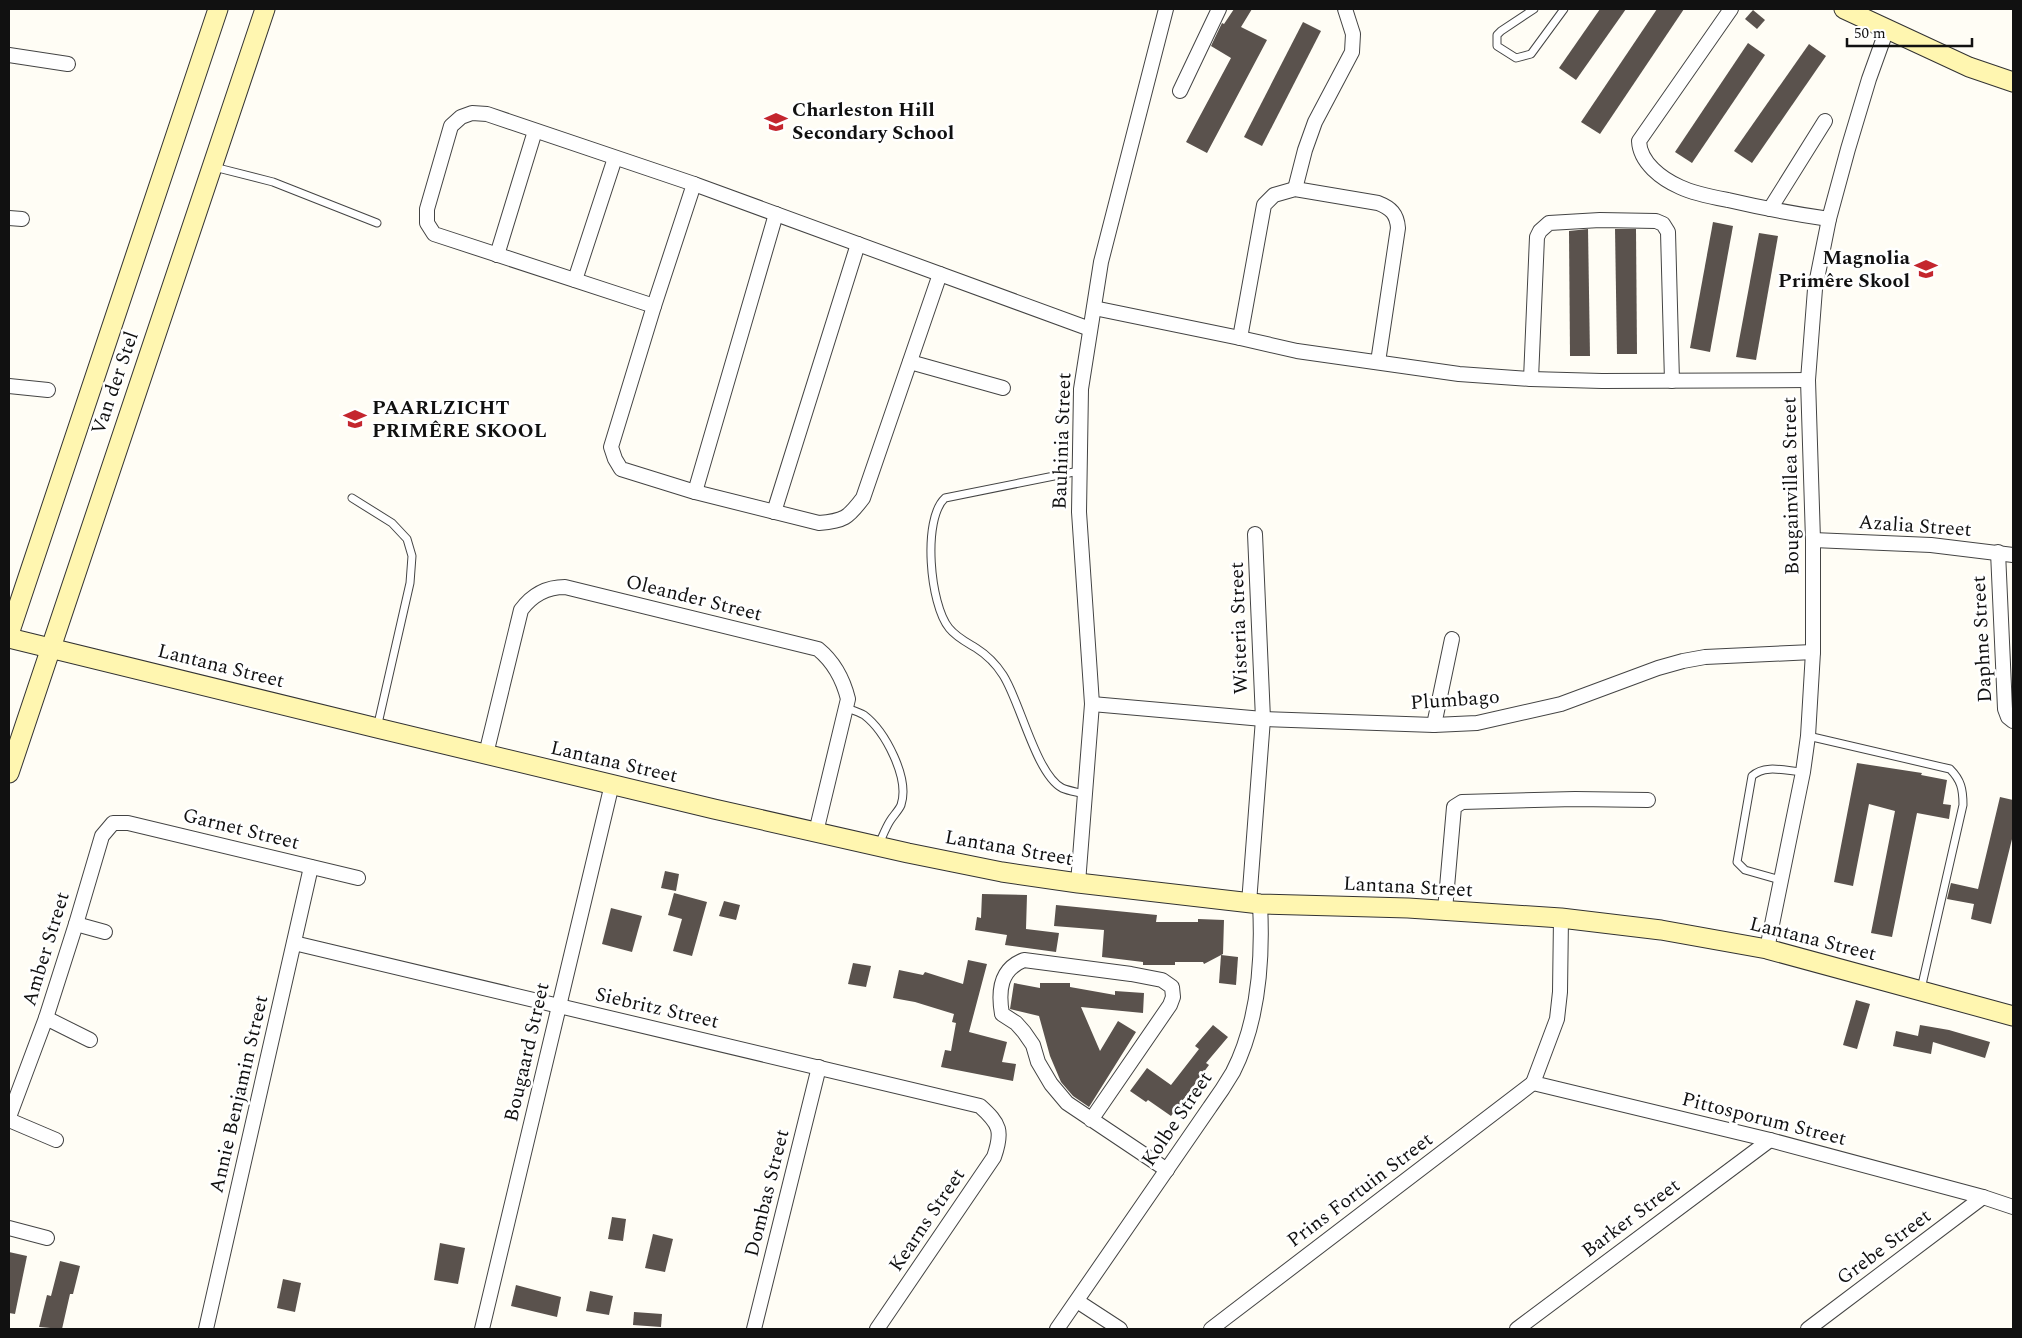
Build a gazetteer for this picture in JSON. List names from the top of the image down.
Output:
{
  "streets": {
    "street": [
      "Van der Stel",
      "Bauhinia Street",
      "Bougainvillea Street",
      "Azalia Street",
      "Oleander Street",
      "Wisteria Street",
      "Daphne Street",
      "Lantana Street",
      "Plumbago",
      "Garnet Street",
      "Amber Street",
      "Siebritz Street",
      "Bougaard Street",
      "Annie Benjamin Street",
      "Kolbe Street",
      "Pittosporum Street",
      "Prins Fortuin Street",
      "Dombas Street",
      "Barker Street",
      "Kearns Street",
      "Grebe Street"
    ]
  },
  "crossings": [
    ["Van der Stel", "Lantana Street"],
    ["Bauhinia Street", "Lantana Street"],
    ["Bauhinia Street", "Plumbago"],
    ["Bougainvillea Street", "Azalia Street"],
    ["Bougainvillea Street", "Lantana Street"],
    ["Bougainvillea Street", "Plumbago"],
    ["Azalia Street", "Daphne Street"],
    ["Oleander Street", "Lantana Street"],
    ["Wisteria Street", "Lantana Street"],
    ["Wisteria Street", "Plumbago"],
    ["Wisteria Street", "Kolbe Street"],
    ["Lantana Street", "Bougaard Street"],
    ["Lantana Street", "Kolbe Street"],
    ["Garnet Street", "Amber Street"],
    ["Garnet Street", "Annie Benjamin Street"],
    ["Siebritz Street", "Bougaard Street"],
    ["Siebritz Street", "Annie Benjamin Street"],
    ["Siebritz Street", "Dombas Street"],
    ["Siebritz Street", "Kearns Street"],
    ["Pittosporum Street", "Prins Fortuin Street"],
    ["Pittosporum Street", "Barker Street"],
    ["Pittosporum Street", "Grebe Street"]
  ],
  "places": {
    "school or university": ["Charleston Hill Secondary School", "Magnolia Primêre Skool", "PAARLZICHT PRIMÊRE SKOOL"]
  },
  "scale_bar": "50 m"
}
